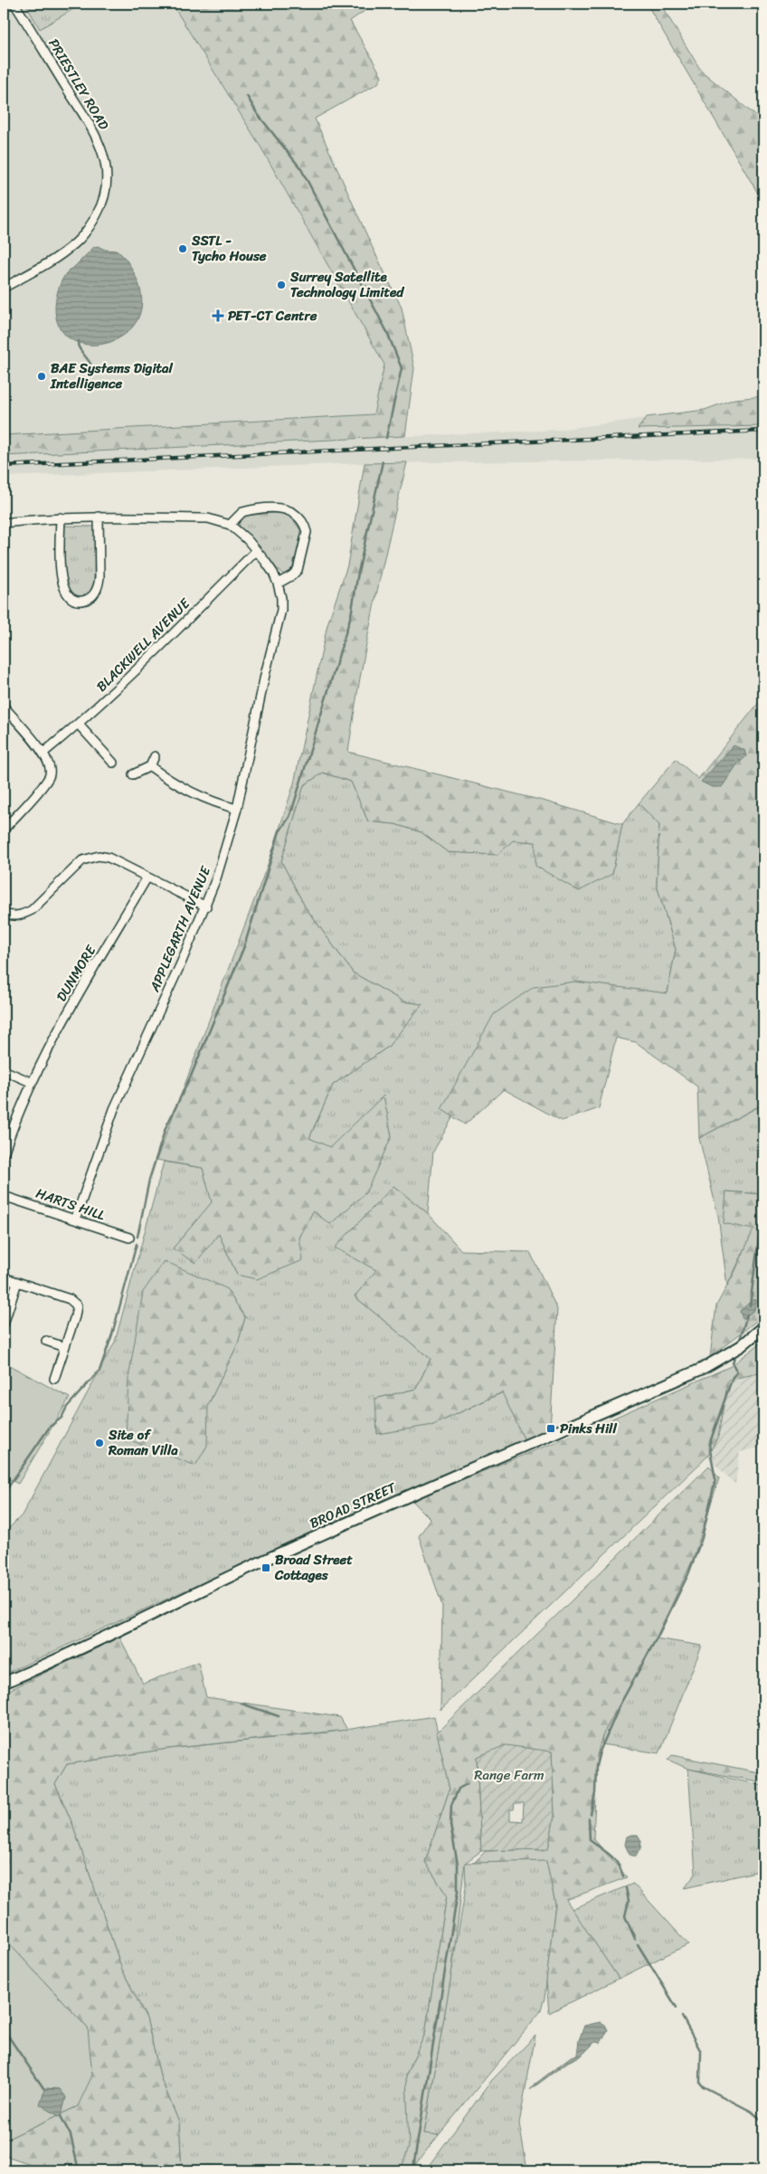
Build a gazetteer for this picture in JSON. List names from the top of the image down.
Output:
{
  "streets": {
    "street": [
      "PRIESTLEY ROAD",
      "BLACKWELL AVENUE",
      "APPLEGARTH AVENUE",
      "DUNMORE",
      "HARTS HILL",
      "BROAD STREET"
    ]
  },
  "crossings": [
    ["BLACKWELL AVENUE", "APPLEGARTH AVENUE"],
    ["APPLEGARTH AVENUE", "HARTS HILL"]
  ],
  "parks": ["Range Farm"],
  "places": {
    "other": [
      "SSTL - Tycho House",
      "Surrey Satellite Technology Limited",
      "BAE Systems Digital Intelligence",
      "Site of Roman Villa"
    ],
    "health": ["PET-CT Centre"],
    "transit": ["Pinks Hill", "Broad Street Cottages"]
  }
}
